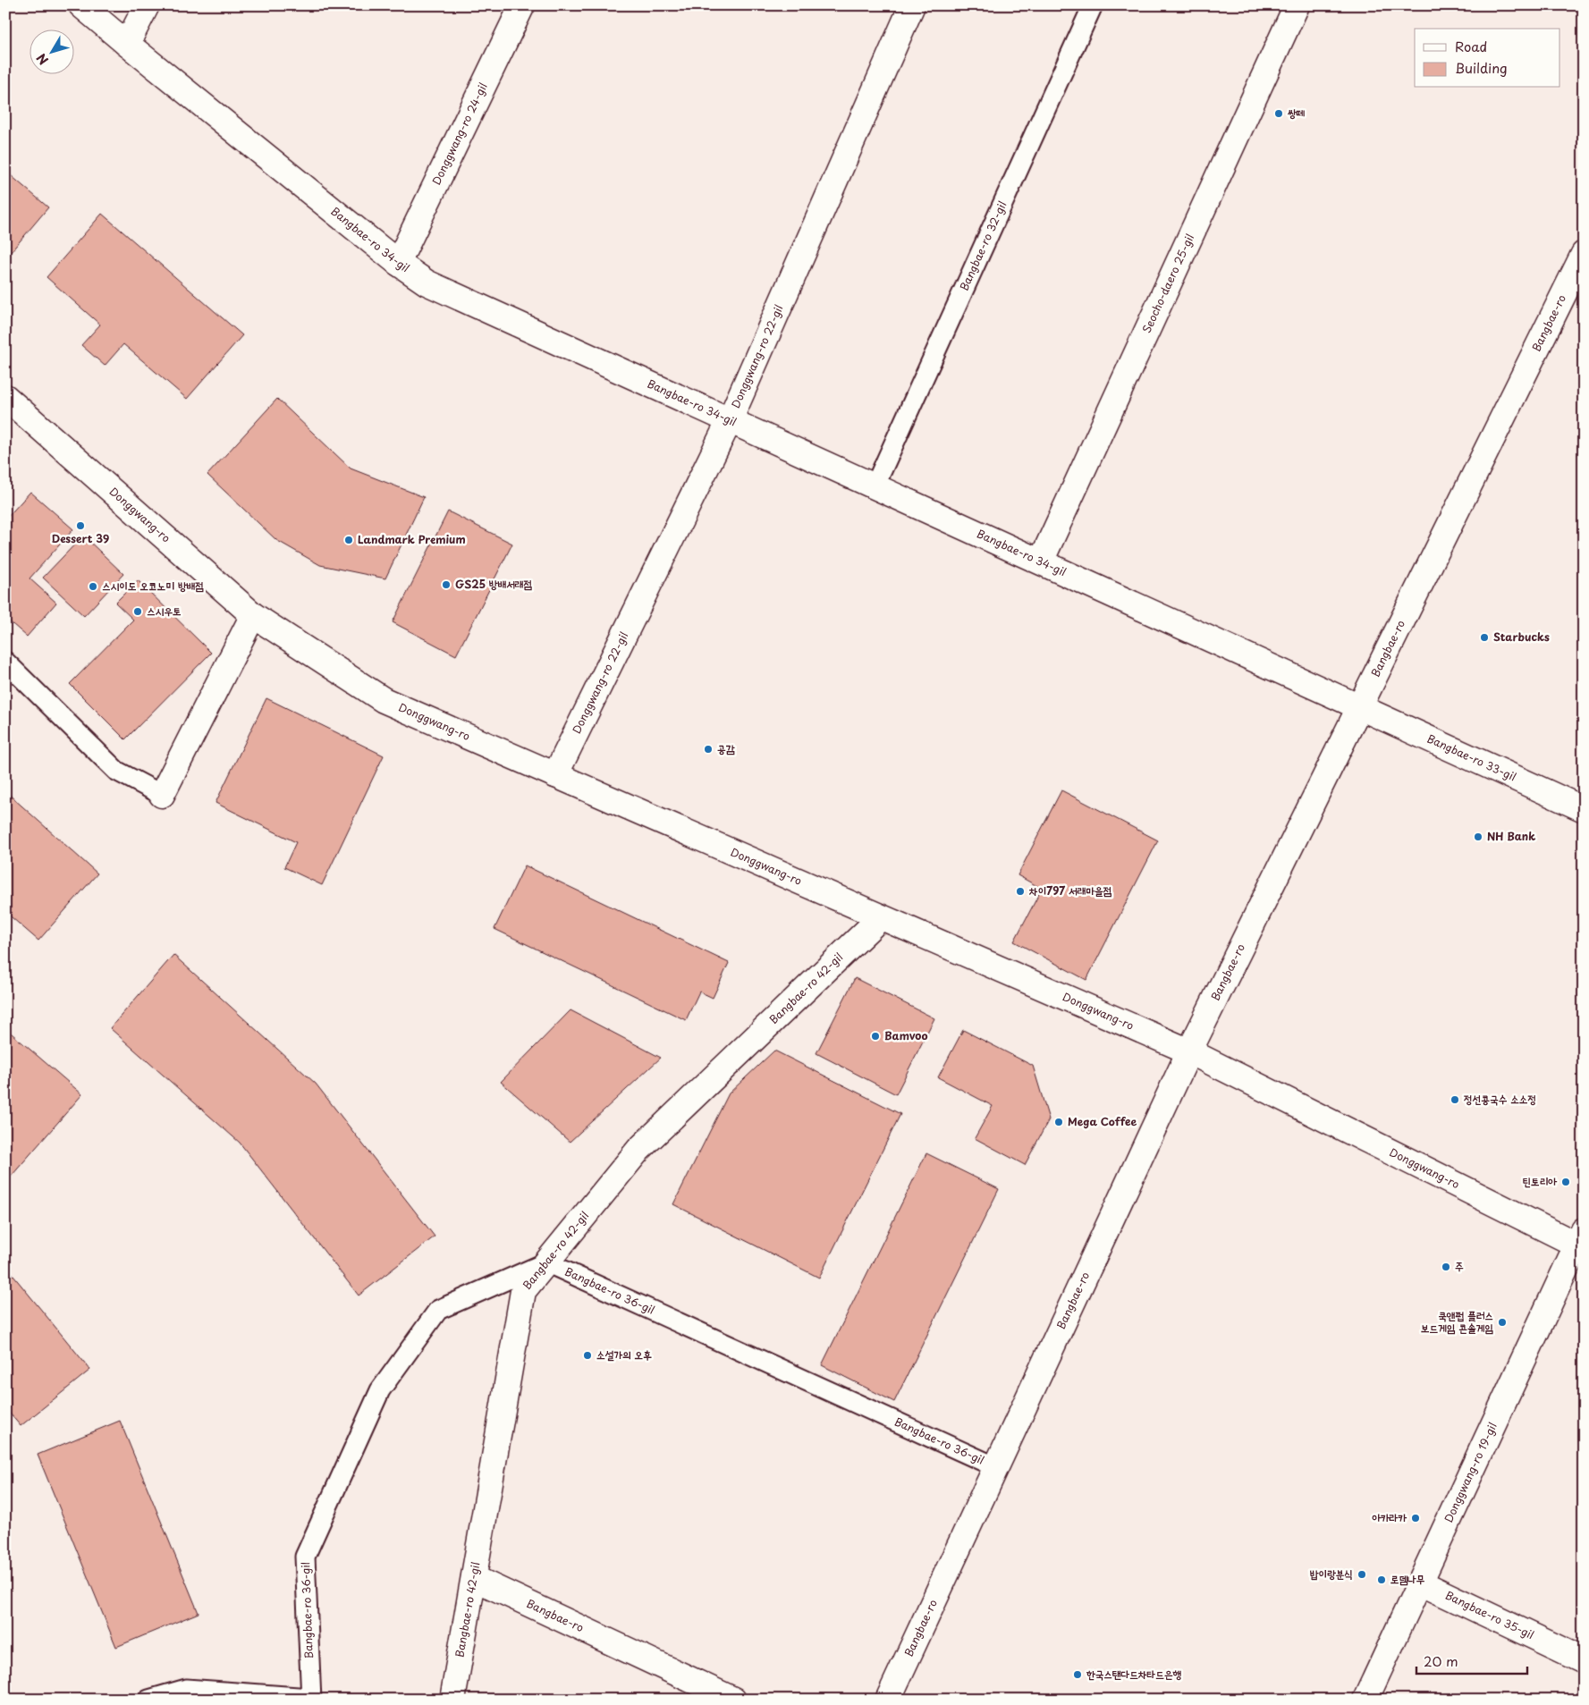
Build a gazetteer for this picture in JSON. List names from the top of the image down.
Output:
{
  "streets": {
    "street": [
      "Donggwang-ro 24-gil",
      "Bangbae-ro 34-gil",
      "Seocho-daero 25-gil",
      "Bangbae-ro",
      "Donggwang-ro 22-gil",
      "Donggwang-ro",
      "Bangbae-ro 33-gil",
      "Bangbae-ro 42-gil",
      "Donggwang-ro 19-gil",
      "Bangbae-ro 35-gil"
    ],
    "lane": ["Bangbae-ro 32-gil", "Bangbae-ro 36-gil"]
  },
  "crossings": [
    ["Donggwang-ro 24-gil", "Bangbae-ro 34-gil"],
    ["Bangbae-ro 34-gil", "Bangbae-ro 32-gil"],
    ["Bangbae-ro 34-gil", "Seocho-daero 25-gil"],
    ["Bangbae-ro 34-gil", "Bangbae-ro"],
    ["Bangbae-ro 34-gil", "Donggwang-ro 22-gil"],
    ["Bangbae-ro 34-gil", "Bangbae-ro 33-gil"],
    ["Bangbae-ro", "Donggwang-ro"],
    ["Bangbae-ro", "Bangbae-ro 33-gil"],
    ["Bangbae-ro", "Bangbae-ro 42-gil"],
    ["Bangbae-ro", "Bangbae-ro 36-gil"],
    ["Donggwang-ro 22-gil", "Donggwang-ro"],
    ["Donggwang-ro", "Bangbae-ro 42-gil"],
    ["Donggwang-ro", "Donggwang-ro 19-gil"],
    ["Bangbae-ro 42-gil", "Bangbae-ro 36-gil"],
    ["Donggwang-ro 19-gil", "Bangbae-ro 35-gil"]
  ],
  "places": [
    "쌍떼",
    "Dessert 39",
    "Landmark Premium",
    "GS25 방배서래점",
    "스시이도 오코노미 방배점",
    "스시우토",
    "Starbucks",
    "공감",
    "NH Bank",
    "차이797 서래마을점",
    "Bamvoo",
    "정선콩국수 소소정",
    "Mega Coffee",
    "틴토리아",
    "주",
    "쿡앤펍 플러스 보드게임 콘솔게임",
    "소설가의 오후",
    "아카라카",
    "밥이랑분식",
    "로뎀나무",
    "한국스탠다드차타드은행"
  ],
  "legend": ["Road", "Building"],
  "scale_bar": "20 m",
  "north": "bottom left"
}
